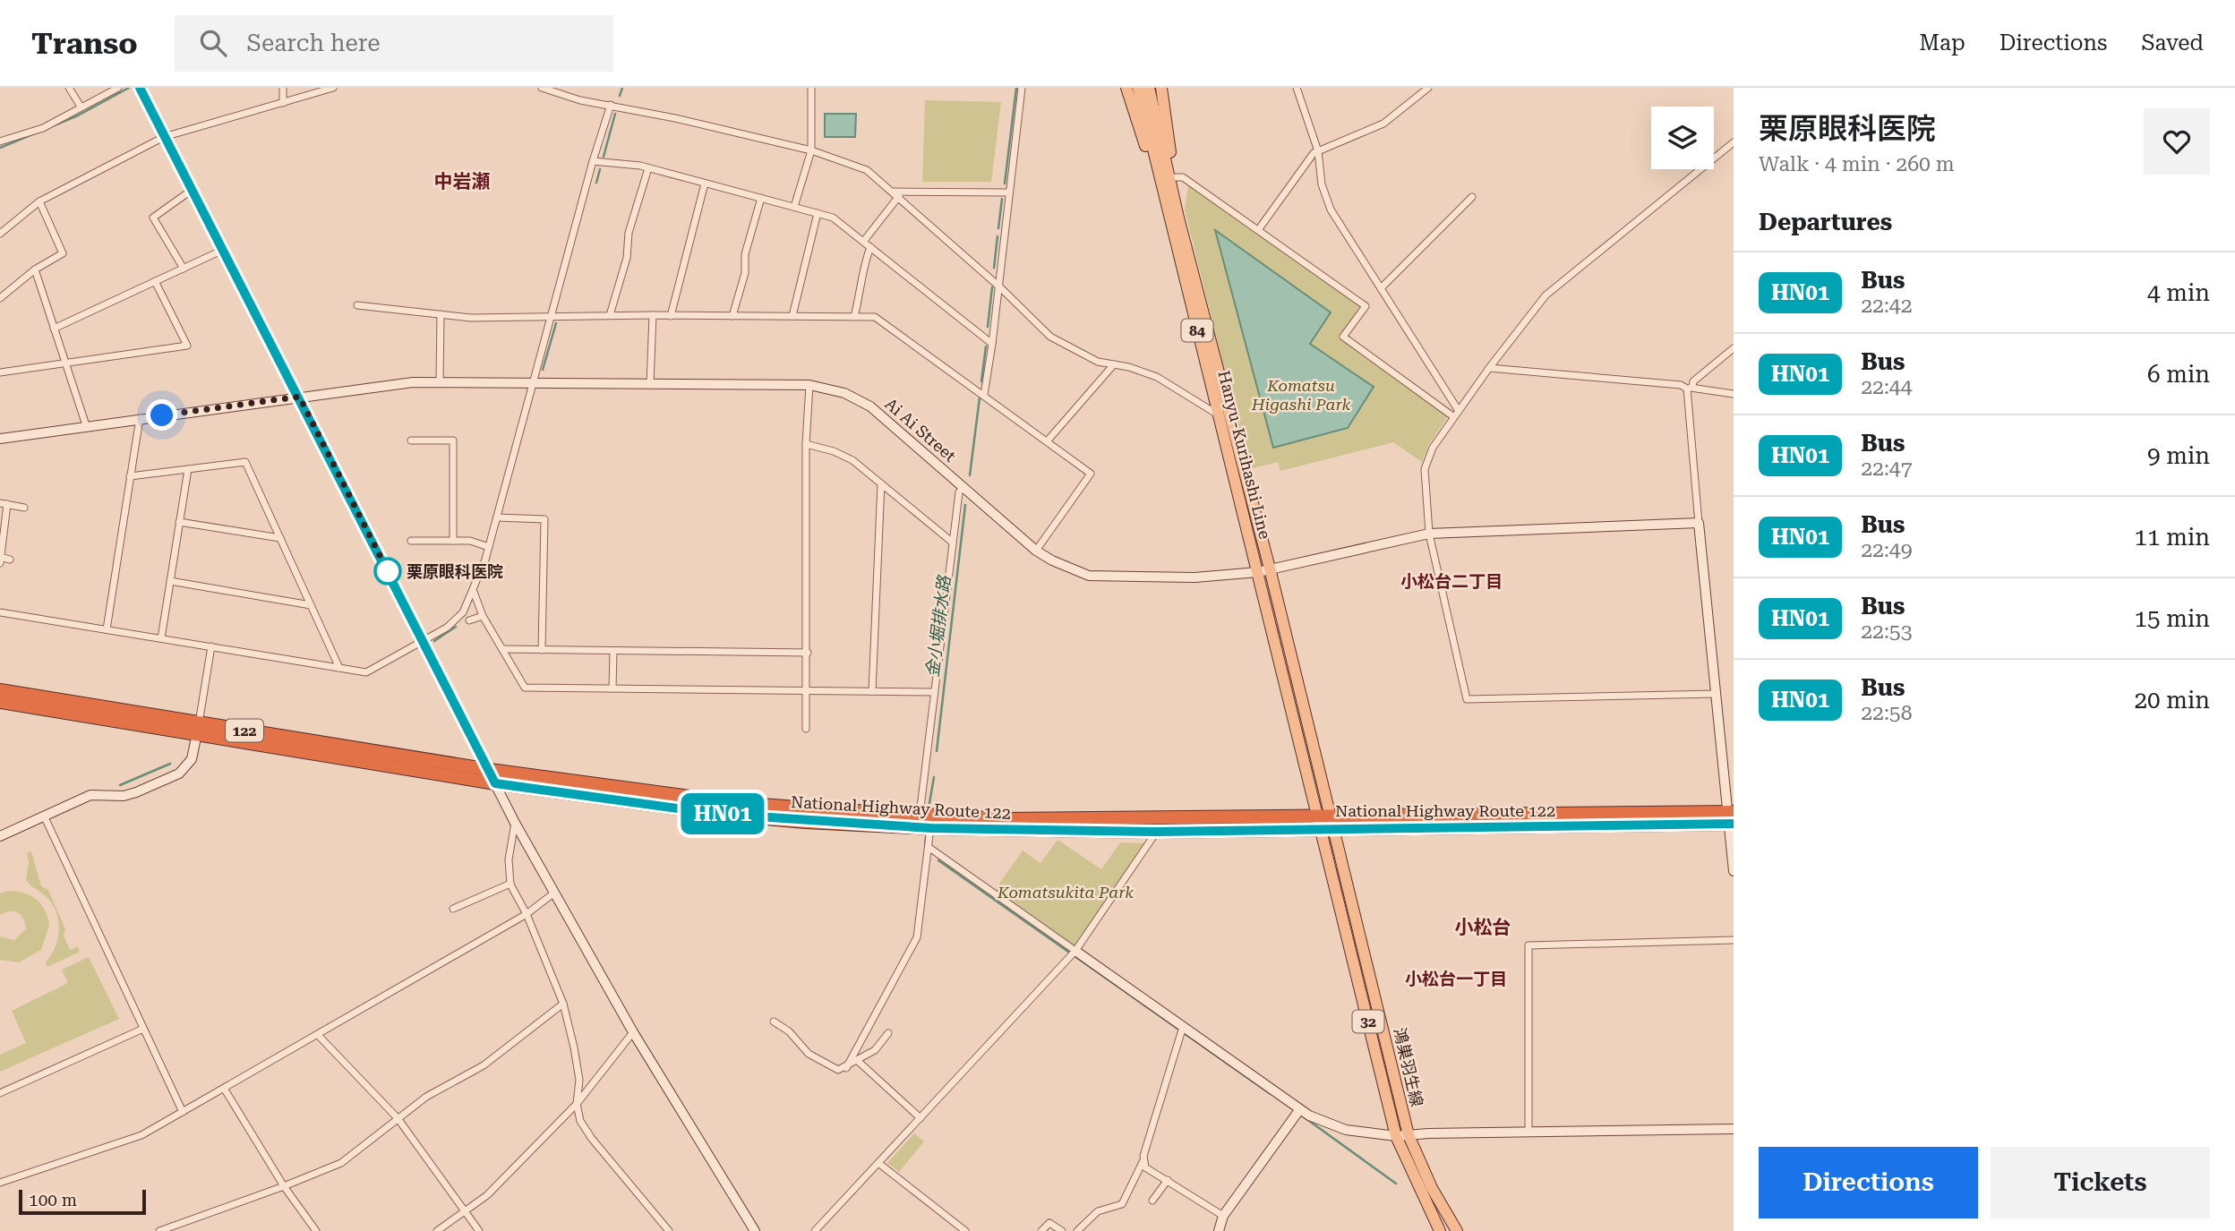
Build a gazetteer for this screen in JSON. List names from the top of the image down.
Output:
{
  "streets": {
    "highway": ["122", "National Highway Route 122"],
    "main road": [
      "84",
      "Hanyu-Kurihashi Line",
      "32",
      "鴻巣羽生線"
    ],
    "street": ["Ai Ai Street"]
  },
  "crossings": [
    ["Ai Ai Street", "Hanyu-Kurihashi Line"],
    ["Hanyu-Kurihashi Line", "National Highway Route 122"],
    ["Hanyu-Kurihashi Line", "鴻巣羽生線"],
    ["National Highway Route 122", "鴻巣羽生線"]
  ],
  "districts": [
    "中岩瀬",
    "小松台二丁目",
    "小松台",
    "小松台一丁目"
  ],
  "water": ["金小堀排水路"],
  "parks": ["Komatsu Higashi Park", "Komatsukita Park"],
  "places": ["栗原眼科医院"],
  "lines": ["bus line HN01"],
  "scale_bar": "100 m",
  "page": {
    "header": "Transo",
    "search": "Search here",
    "nav": ["Map", "Directions", "Saved"],
    "on_map": "HN01",
    "heading": [
      ["栗原眼科医院", "Walk · 4 min · 260 m"],
      "Departures"
    ],
    "list": [
      {
        "mark": "HN01",
        "name": "Bus",
        "note": "22:42",
        "value": "4 min"
      },
      {
        "mark": "HN01",
        "name": "Bus",
        "note": "22:44",
        "value": "6 min"
      },
      {
        "mark": "HN01",
        "name": "Bus",
        "note": "22:47",
        "value": "9 min"
      },
      {
        "mark": "HN01",
        "name": "Bus",
        "note": "22:49",
        "value": "11 min"
      },
      {
        "mark": "HN01",
        "name": "Bus",
        "note": "22:53",
        "value": "15 min"
      },
      {
        "mark": "HN01",
        "name": "Bus",
        "note": "22:58",
        "value": "20 min"
      }
    ],
    "buttons": ["Directions", "Tickets"],
    "scale": "100 m"
  }
}
